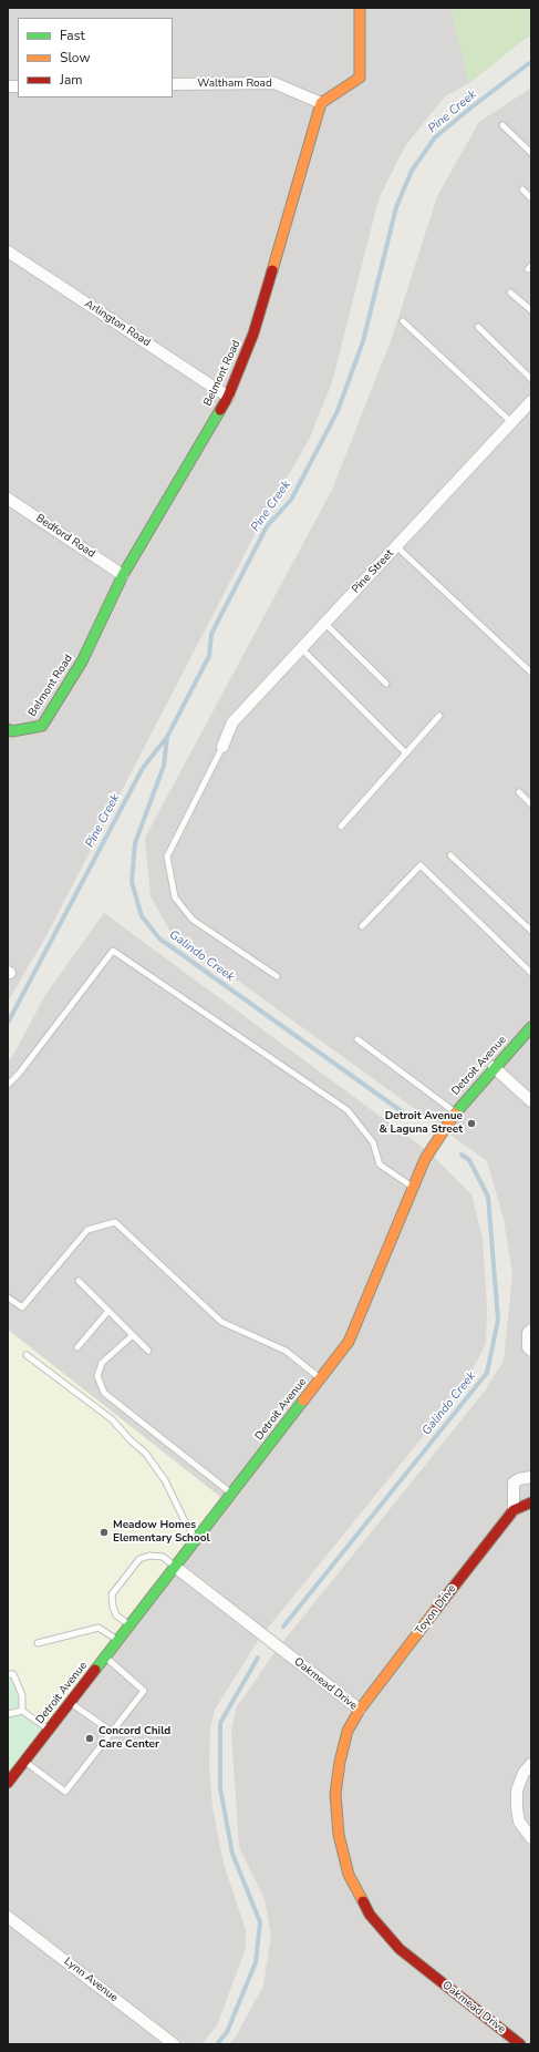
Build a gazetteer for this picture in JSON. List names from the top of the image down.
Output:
{
  "streets": {
    "street": [
      "Waltham Road",
      "Arlington Road",
      "Belmont Road",
      "Bedford Road",
      "Pine Street",
      "Detroit Avenue",
      "Toyon Drive",
      "Oakmead Drive",
      "Lynn Avenue"
    ]
  },
  "crossings": [
    ["Waltham Road", "Belmont Road"],
    ["Arlington Road", "Belmont Road"],
    ["Belmont Road", "Bedford Road"],
    ["Detroit Avenue", "Oakmead Drive"],
    ["Toyon Drive", "Oakmead Drive"]
  ],
  "water": ["Pine Creek", "Galindo Creek"],
  "places": ["Detroit Avenue & Laguna Street", "Meadow Homes Elementary School", "Concord Child Care Center"],
  "legend": ["Fast", "Slow", "Jam"]
}
